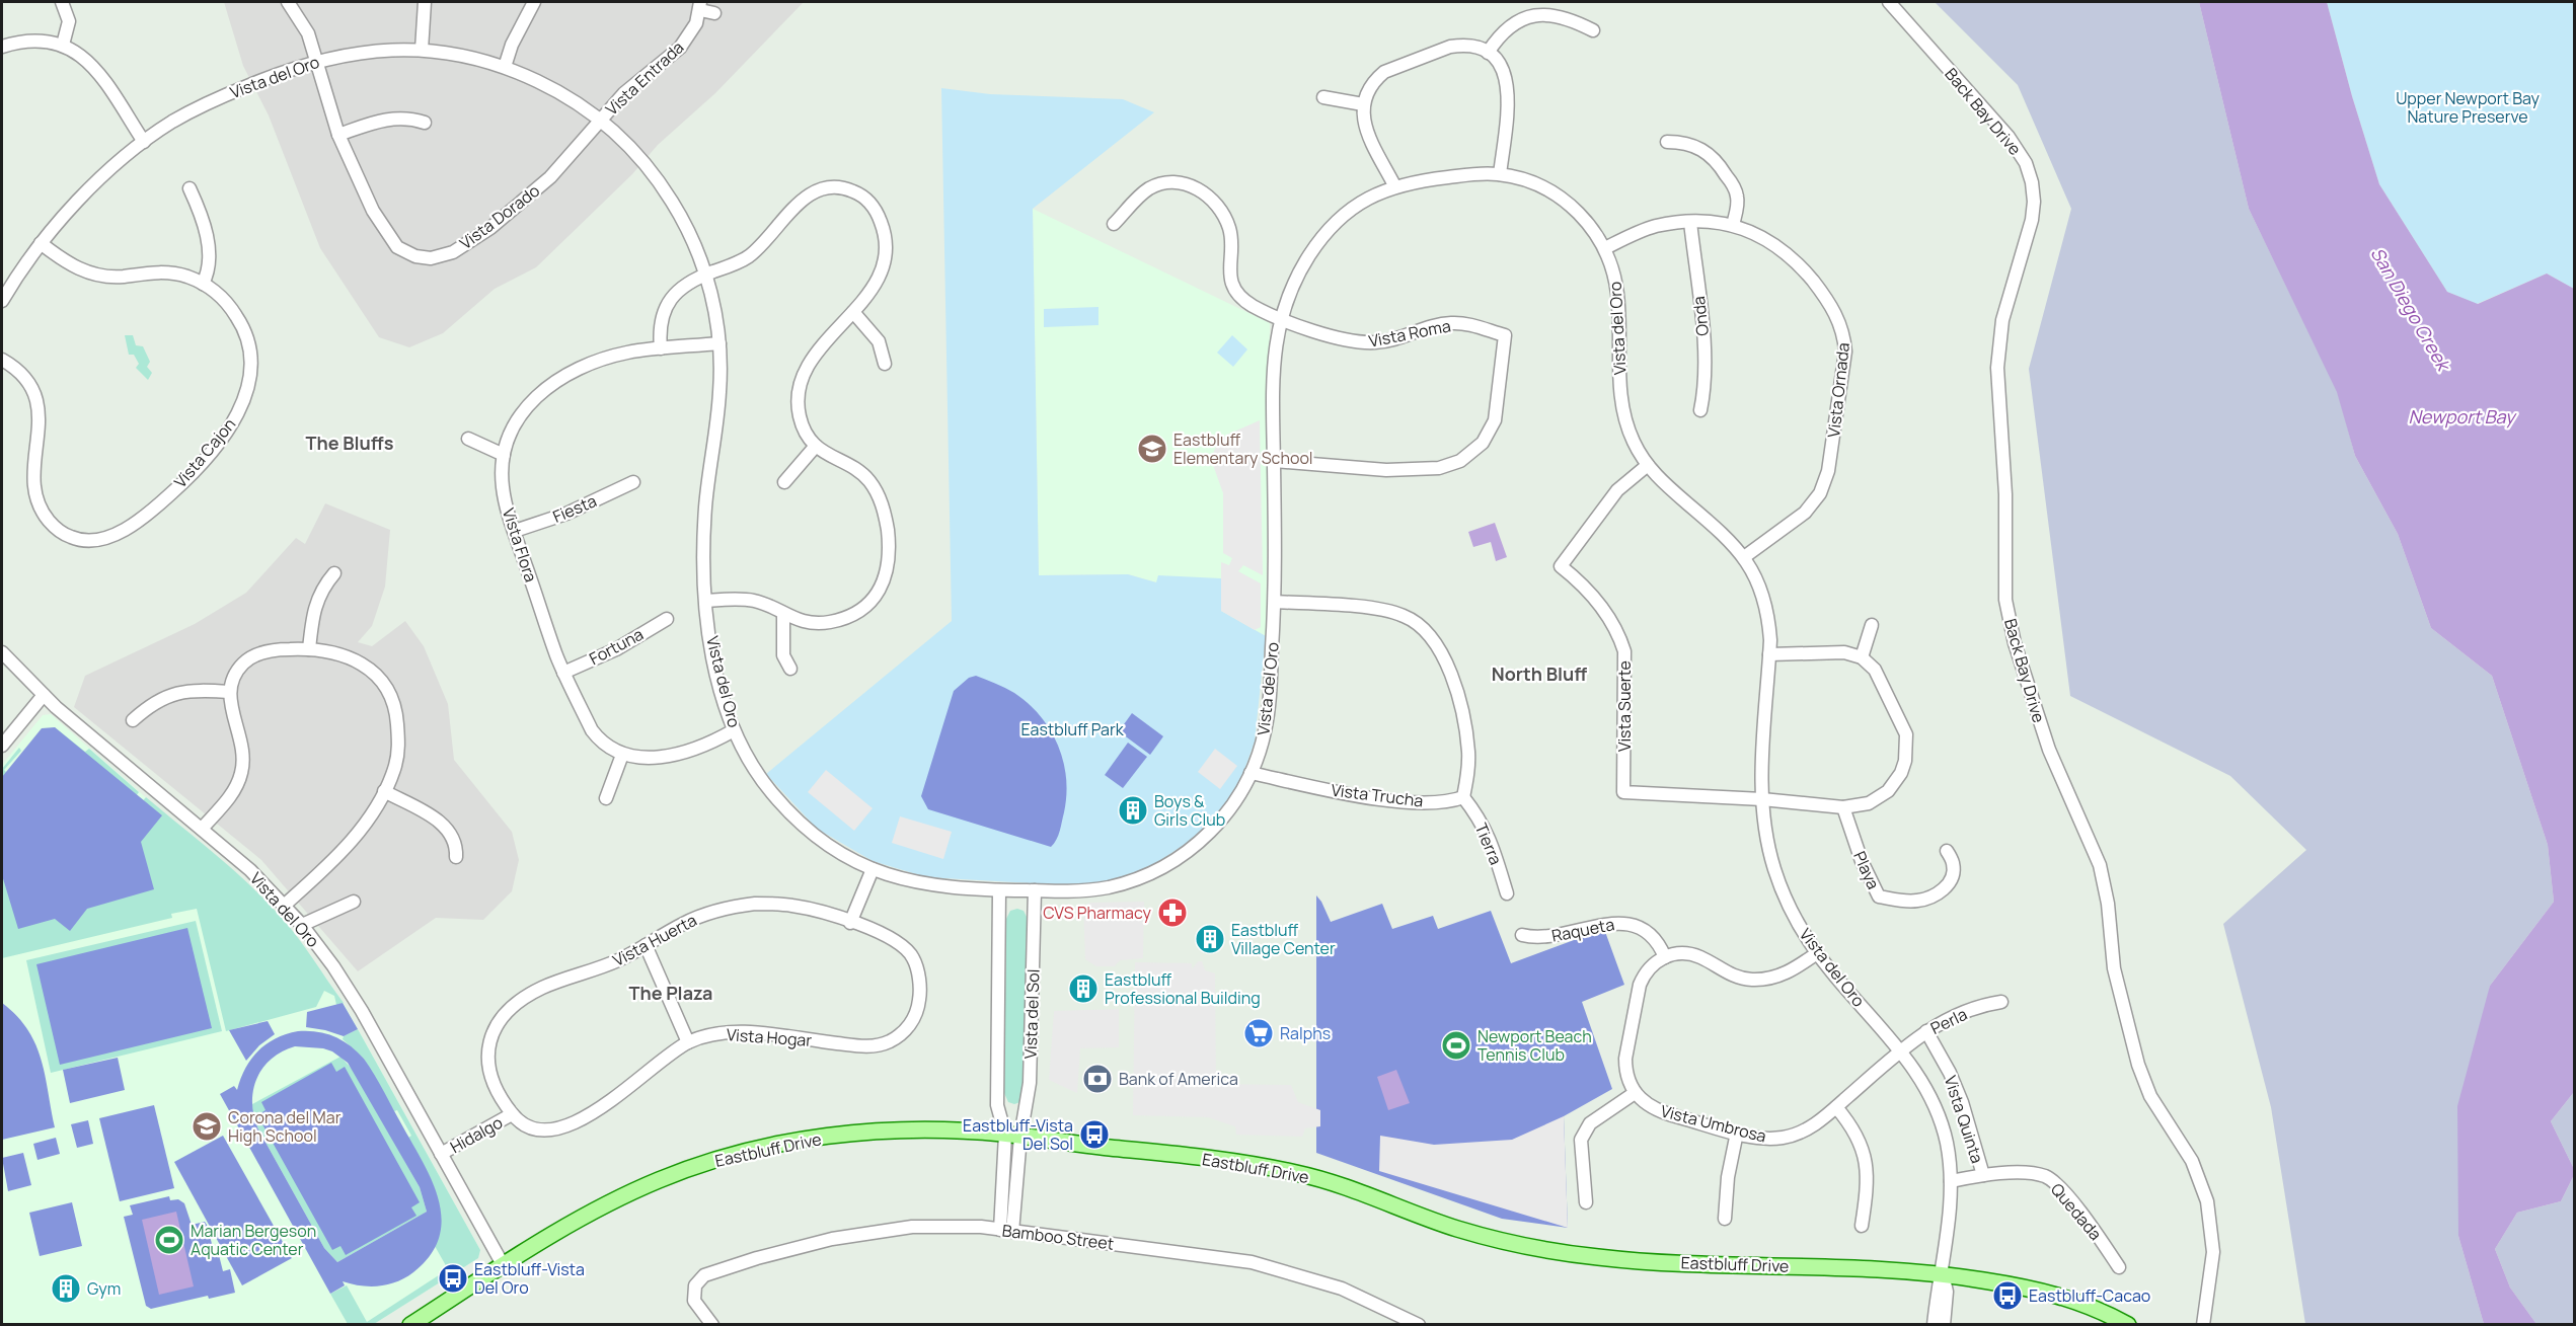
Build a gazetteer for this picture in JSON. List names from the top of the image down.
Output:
{
  "streets": {
    "main road": ["Eastbluff Drive"],
    "street": [
      "Vista del Oro",
      "Vista Entrada",
      "Back Bay Drive",
      "Vista Dorado",
      "Onda",
      "Vista Roma",
      "Vista Ornada",
      "Vista Cajon",
      "Fiesta",
      "Vista Flora",
      "Fortuna",
      "Vista Suerte",
      "Vista Trucha",
      "Tierra",
      "Playa",
      "Raqueta",
      "Vista Huerta",
      "Vista del Sol",
      "Perla",
      "Vista Hogar",
      "Vista Quinta",
      "Vista Umbrosa",
      "Hidalgo",
      "Quedada",
      "Bamboo Street"
    ]
  },
  "crossings": [
    ["Vista del Oro", "Vista Entrada"],
    ["Vista del Oro", "Vista Dorado"],
    ["Vista del Oro", "Vista Roma"],
    ["Vista del Oro", "Vista Ornada"],
    ["Vista del Oro", "Vista Cajon"],
    ["Vista del Oro", "Vista Flora"],
    ["Vista del Oro", "Vista Suerte"],
    ["Vista del Oro", "Vista Trucha"],
    ["Vista del Oro", "Playa"],
    ["Vista del Oro", "Vista del Sol"],
    ["Vista del Oro", "Perla"],
    ["Vista del Oro", "Vista Umbrosa"],
    ["Vista del Oro", "Hidalgo"],
    ["Vista del Oro", "Eastbluff Drive"],
    ["Vista del Oro", "Quedada"],
    ["Vista Entrada", "Vista Dorado"],
    ["Onda", "Vista Ornada"],
    ["Fiesta", "Vista Flora"],
    ["Vista Flora", "Fortuna"],
    ["Vista Suerte", "Playa"],
    ["Vista Trucha", "Tierra"],
    ["Vista Huerta", "Vista Hogar"],
    ["Vista Huerta", "Hidalgo"],
    ["Vista del Sol", "Eastbluff Drive"],
    ["Vista del Sol", "Bamboo Street"],
    ["Perla", "Vista Quinta"],
    ["Perla", "Vista Umbrosa"],
    ["Vista Hogar", "Hidalgo"],
    ["Vista Quinta", "Quedada"]
  ],
  "districts": ["The Bluffs", "North Bluff", "The Plaza"],
  "water": ["San Diego Creek", "Newport Bay"],
  "parks": ["Upper Newport Bay Nature Preserve", "Eastbluff Park"],
  "places": {
    "school or university": ["Eastbluff Elementary School", "Corona del Mar High School"],
    "building": [
      "Boys & Girls Club",
      "Eastbluff Village Center",
      "Eastbluff Professional Building",
      "Gym"
    ],
    "pharmacy": ["CVS Pharmacy"],
    "supermarket": ["Ralphs"],
    "sports": ["Newport Beach Tennis Club", "Marian Bergeson Aquatic Center"],
    "bank": ["Bank of America"],
    "bus stop": ["Eastbluff-Vista Del Sol", "Eastbluff-Vista Del Oro", "Eastbluff-Cacao"]
  }
}
